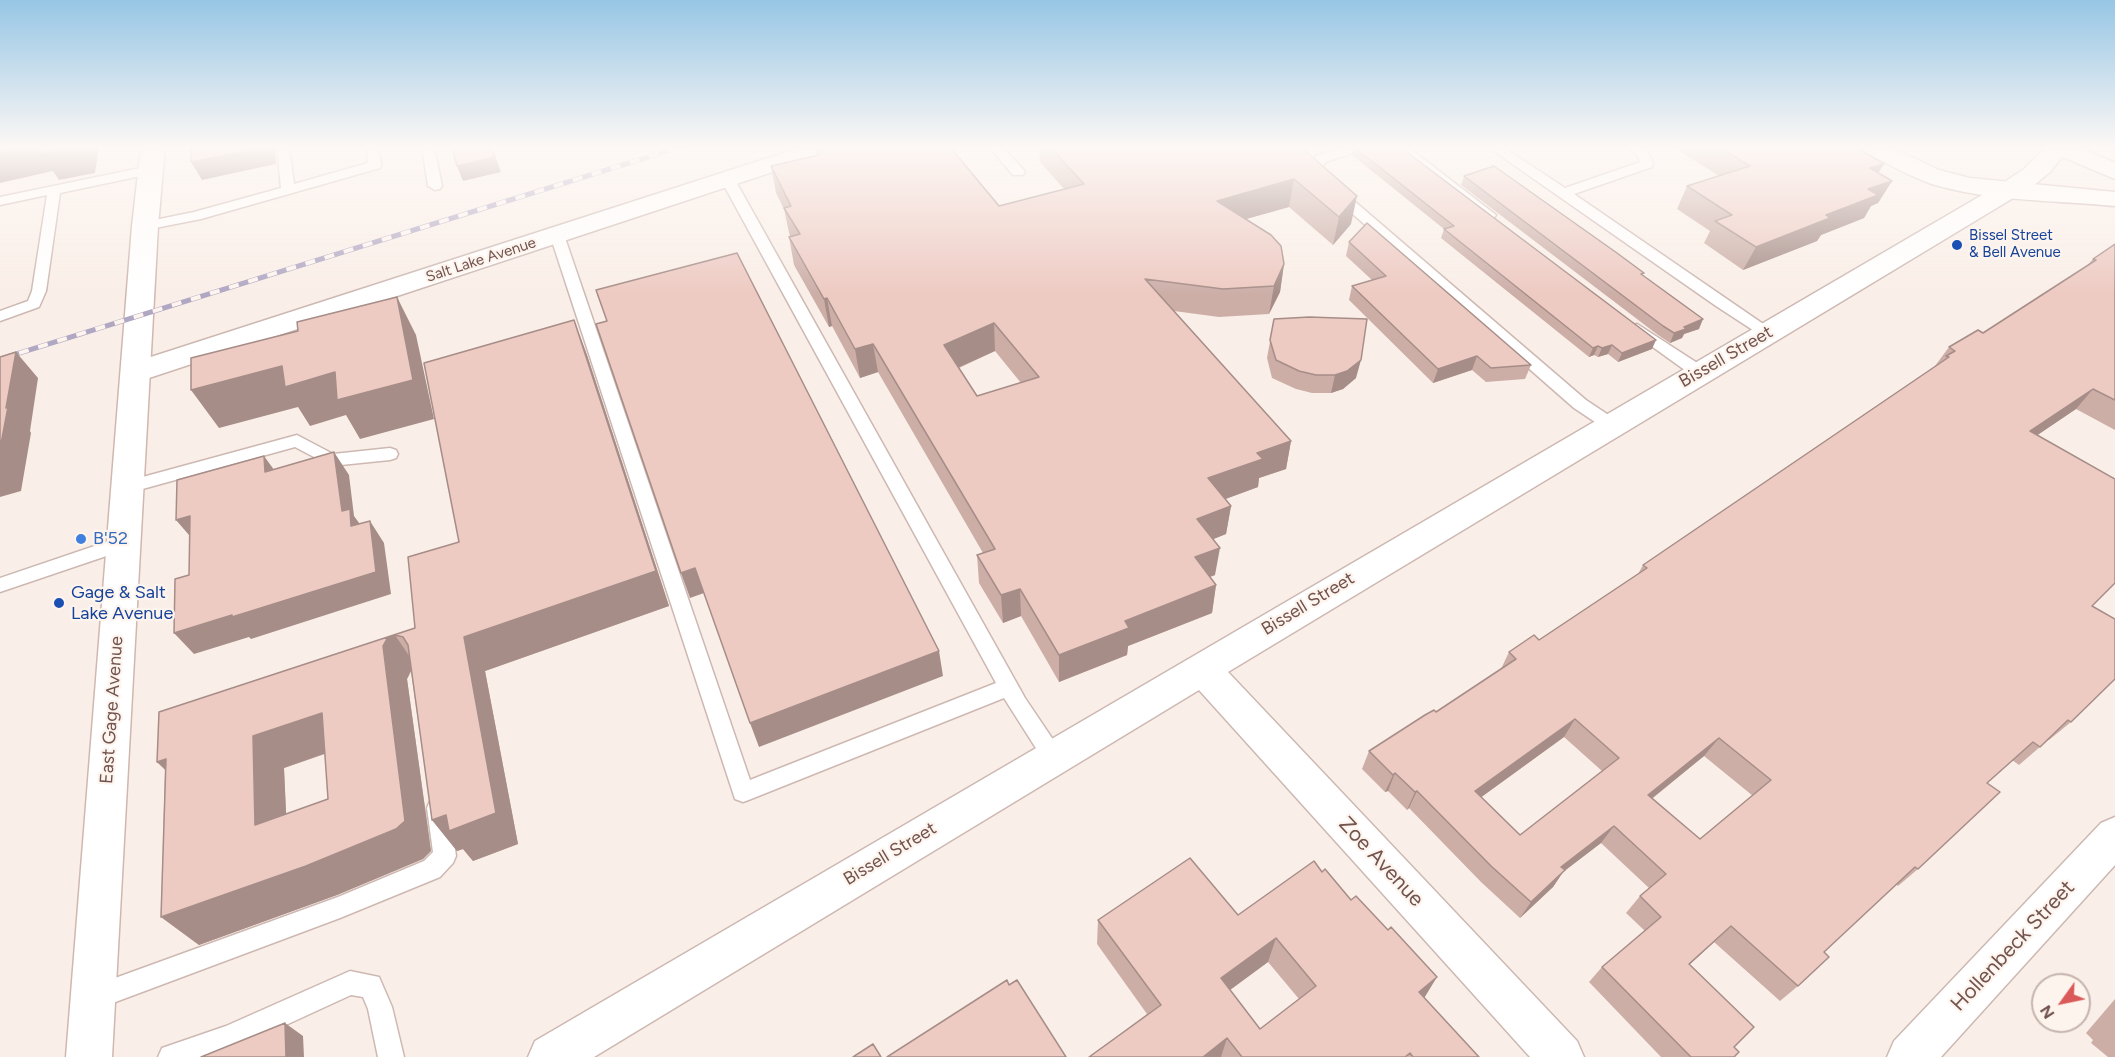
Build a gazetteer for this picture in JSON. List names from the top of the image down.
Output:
{
  "streets": {
    "street": [
      "Salt Lake Avenue",
      "Bissell Street",
      "East Gage Avenue",
      "Zoe Avenue",
      "Hollenbeck Street"
    ]
  },
  "crossings": [
    ["Salt Lake Avenue", "East Gage Avenue"],
    ["Bissell Street", "Zoe Avenue"]
  ],
  "places": ["Bissel Street & Bell Avenue", "B'52", "Gage & Salt Lake Avenue"],
  "north": "bottom left"
}
